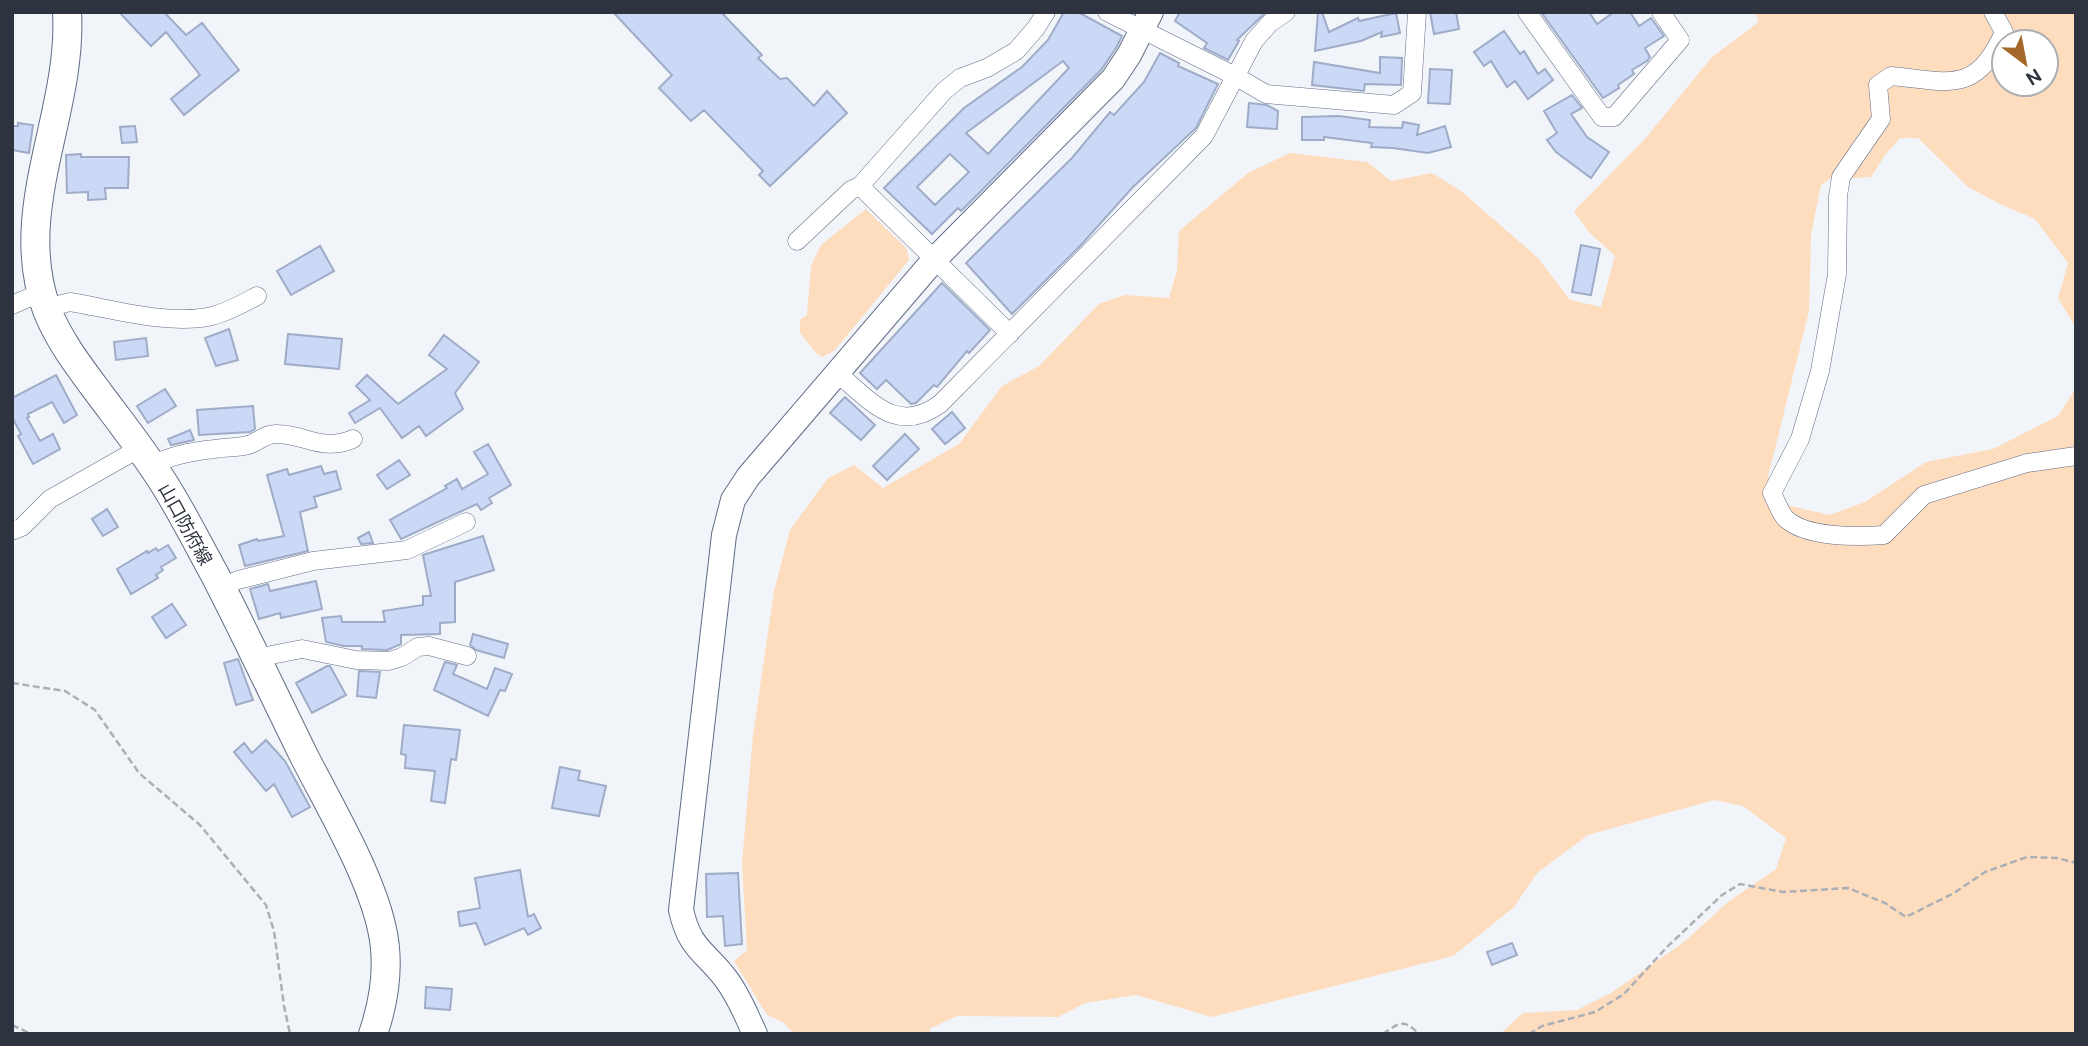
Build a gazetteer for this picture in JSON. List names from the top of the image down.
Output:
{
  "streets": {
    "main road": ["山口防府線"]
  },
  "north": "bottom right"
}
